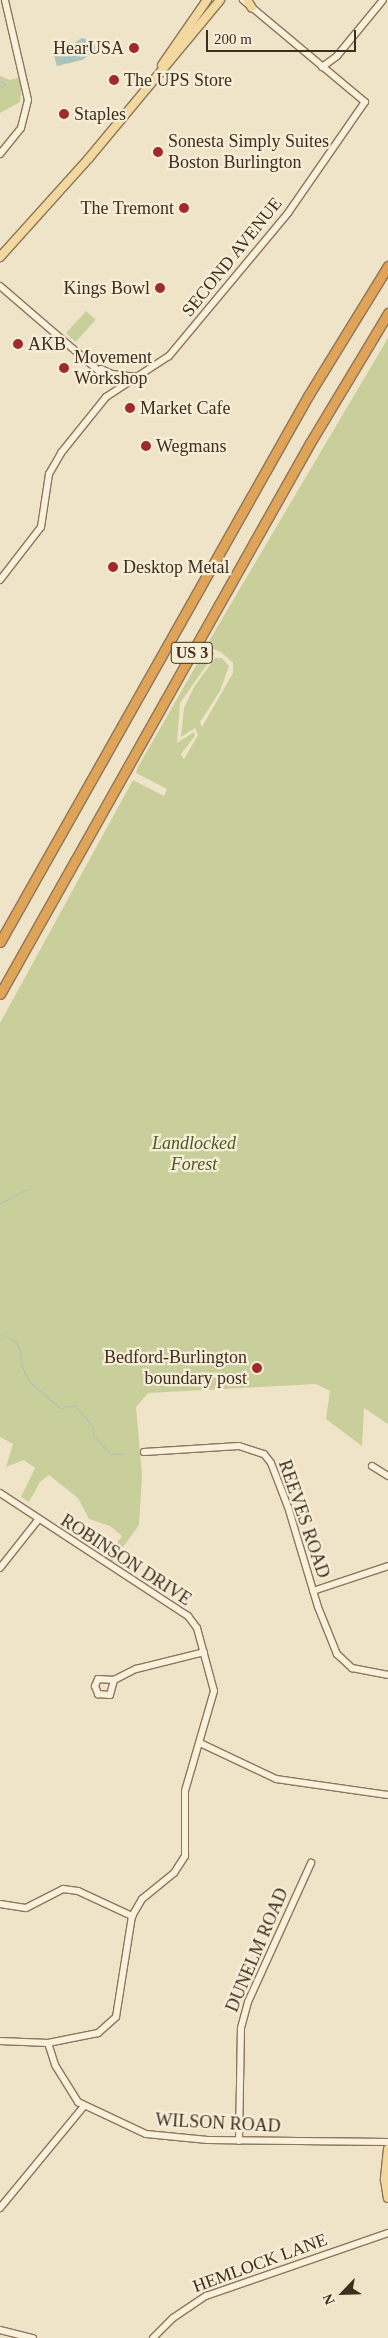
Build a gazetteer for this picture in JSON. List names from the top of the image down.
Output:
{
  "streets": {
    "highway": ["US 3"],
    "street": [
      "SECOND AVENUE",
      "REEVES ROAD",
      "ROBINSON DRIVE",
      "DUNELM ROAD",
      "WILSON ROAD",
      "HEMLOCK LANE"
    ]
  },
  "crossings": [
    ["ROBINSON DRIVE", "WILSON ROAD"],
    ["DUNELM ROAD", "WILSON ROAD"]
  ],
  "parks": ["Landlocked Forest"],
  "places": [
    "HearUSA",
    "The UPS Store",
    "Staples",
    "Sonesta Simply Suites Boston Burlington",
    "The Tremont",
    "Kings Bowl",
    "AKB",
    "Movement Workshop",
    "Market Cafe",
    "Wegmans",
    "Desktop Metal",
    "Bedford-Burlington boundary post"
  ],
  "scale_bar": "200 m",
  "north": "bottom left"
}
